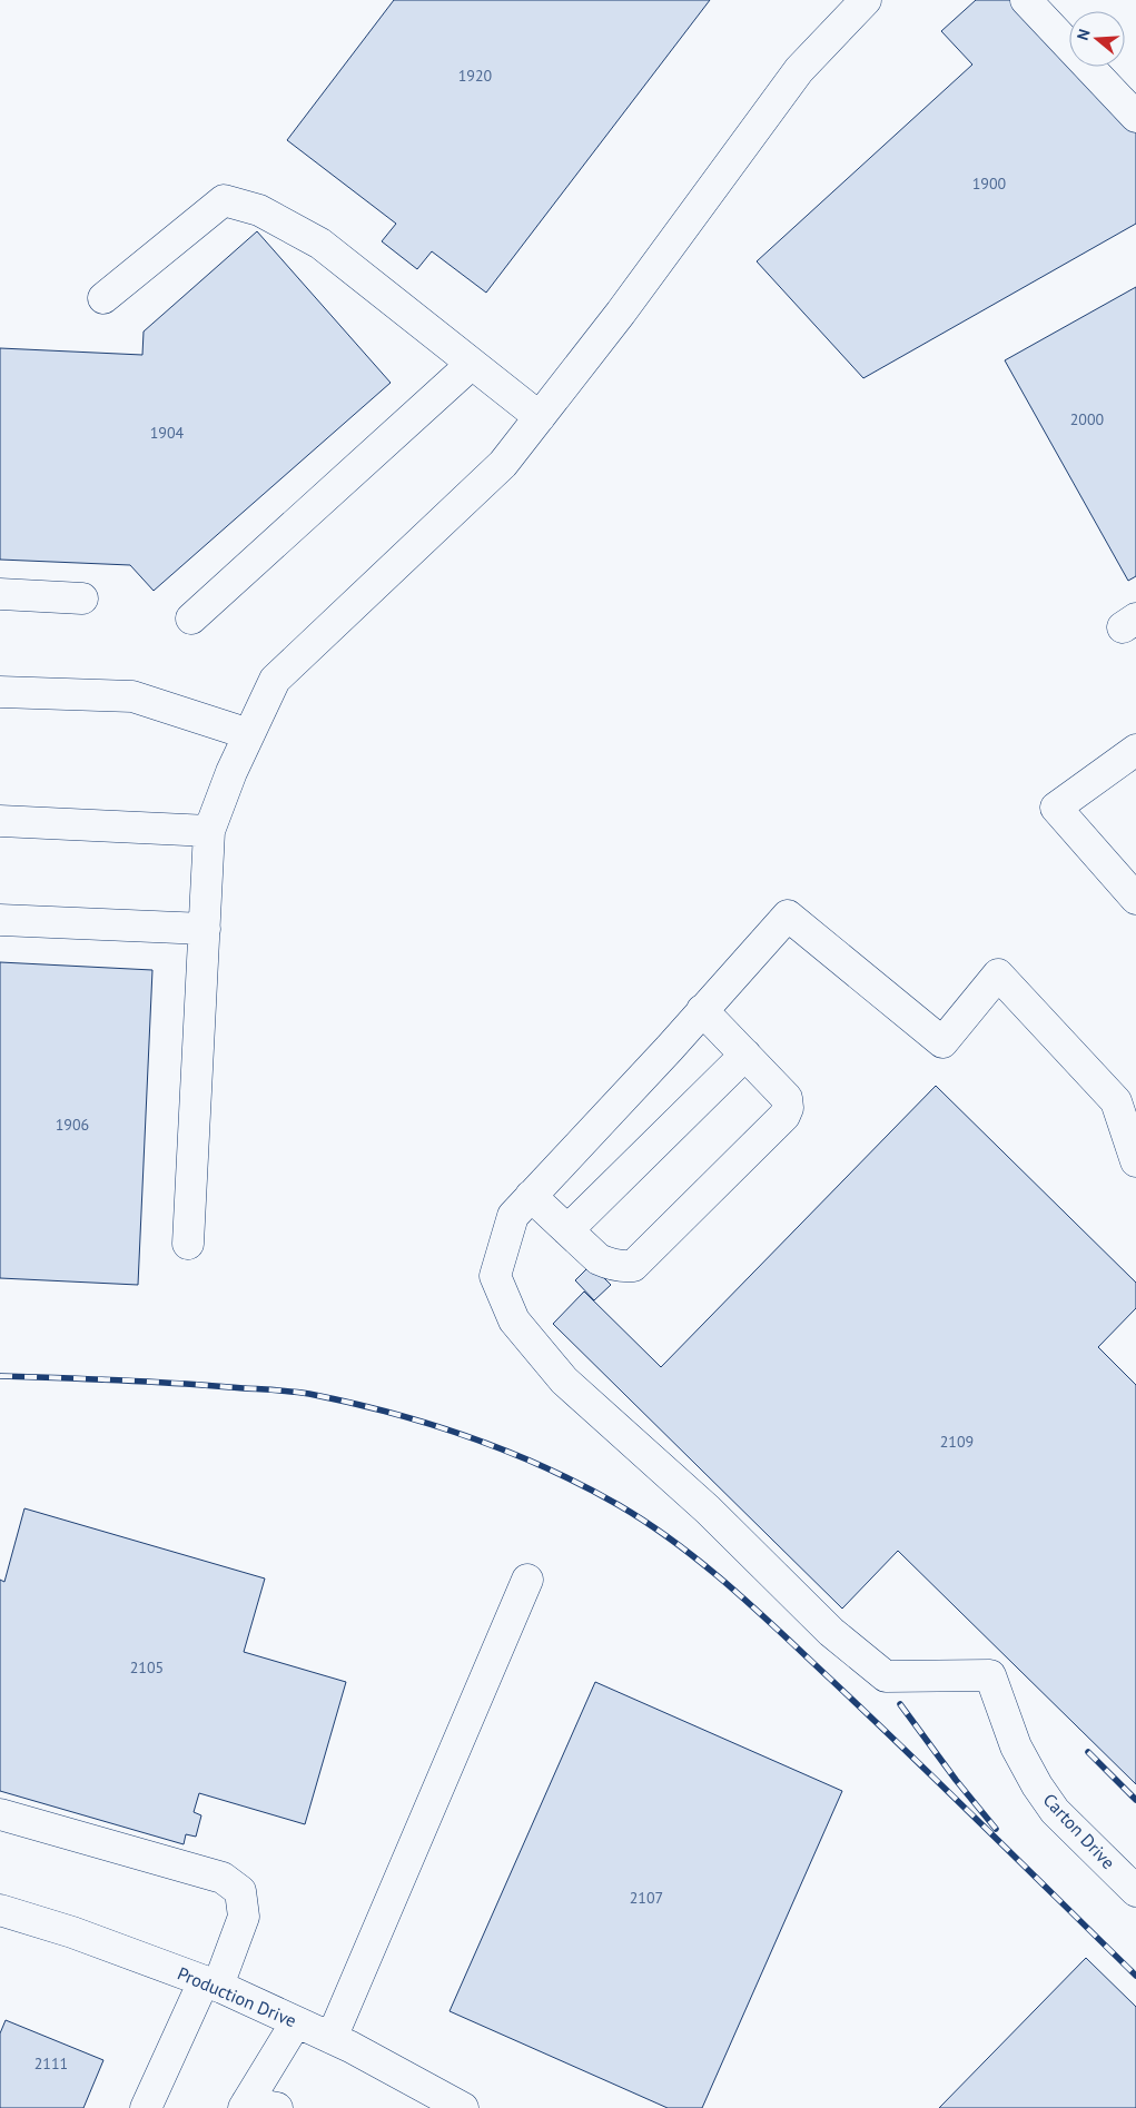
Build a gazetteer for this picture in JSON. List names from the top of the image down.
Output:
{
  "streets": {
    "street": ["Carton Drive", "Production Drive"]
  },
  "house_numbers": [
    "1920",
    "1900",
    "2000",
    "1904",
    "1906",
    "2109",
    "2105",
    "2107",
    "2111"
  ],
  "north": "left"
}
